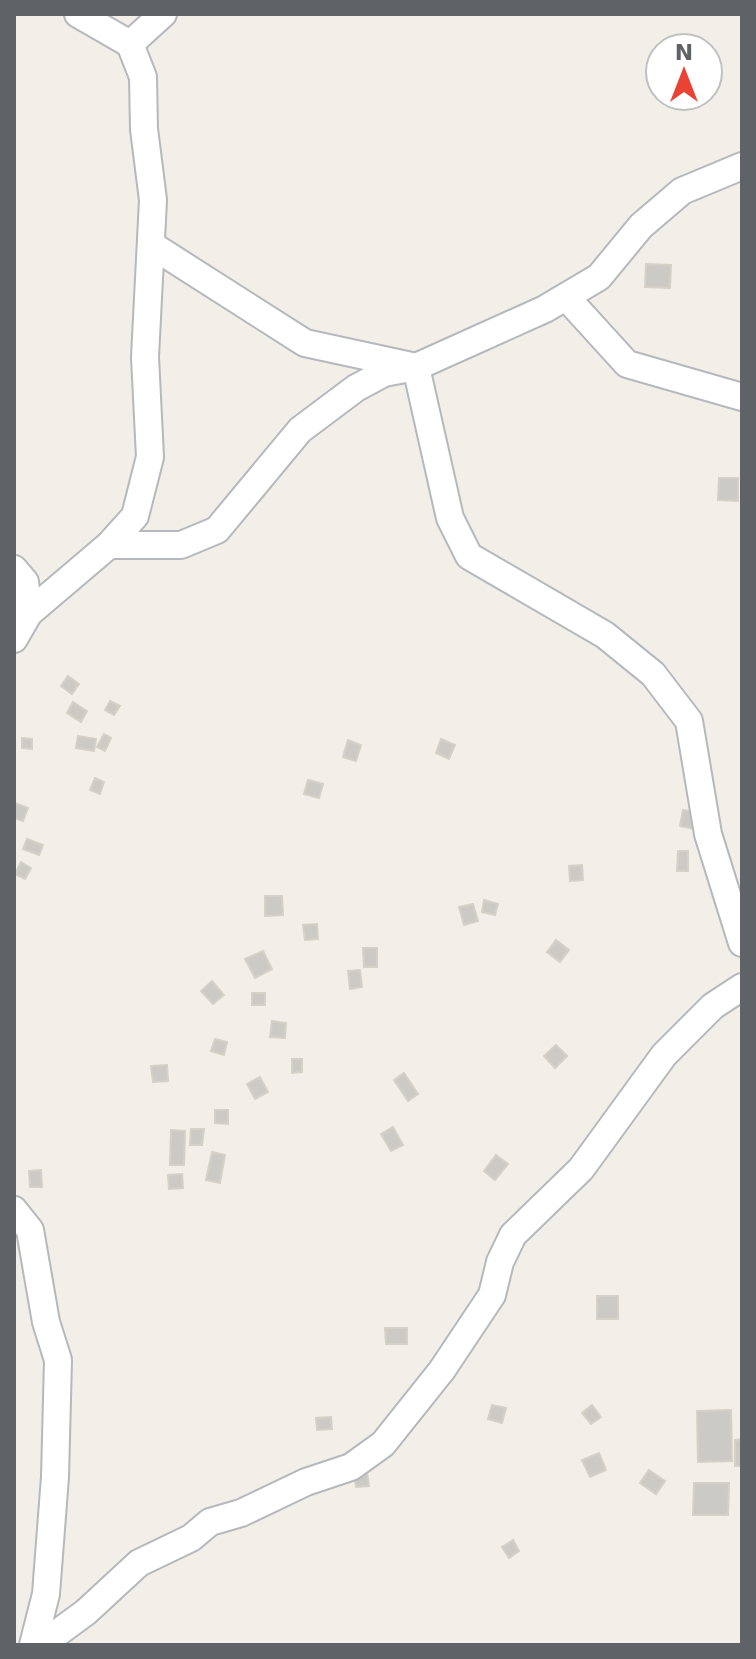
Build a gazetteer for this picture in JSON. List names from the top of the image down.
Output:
{
  "north": "top"
}
